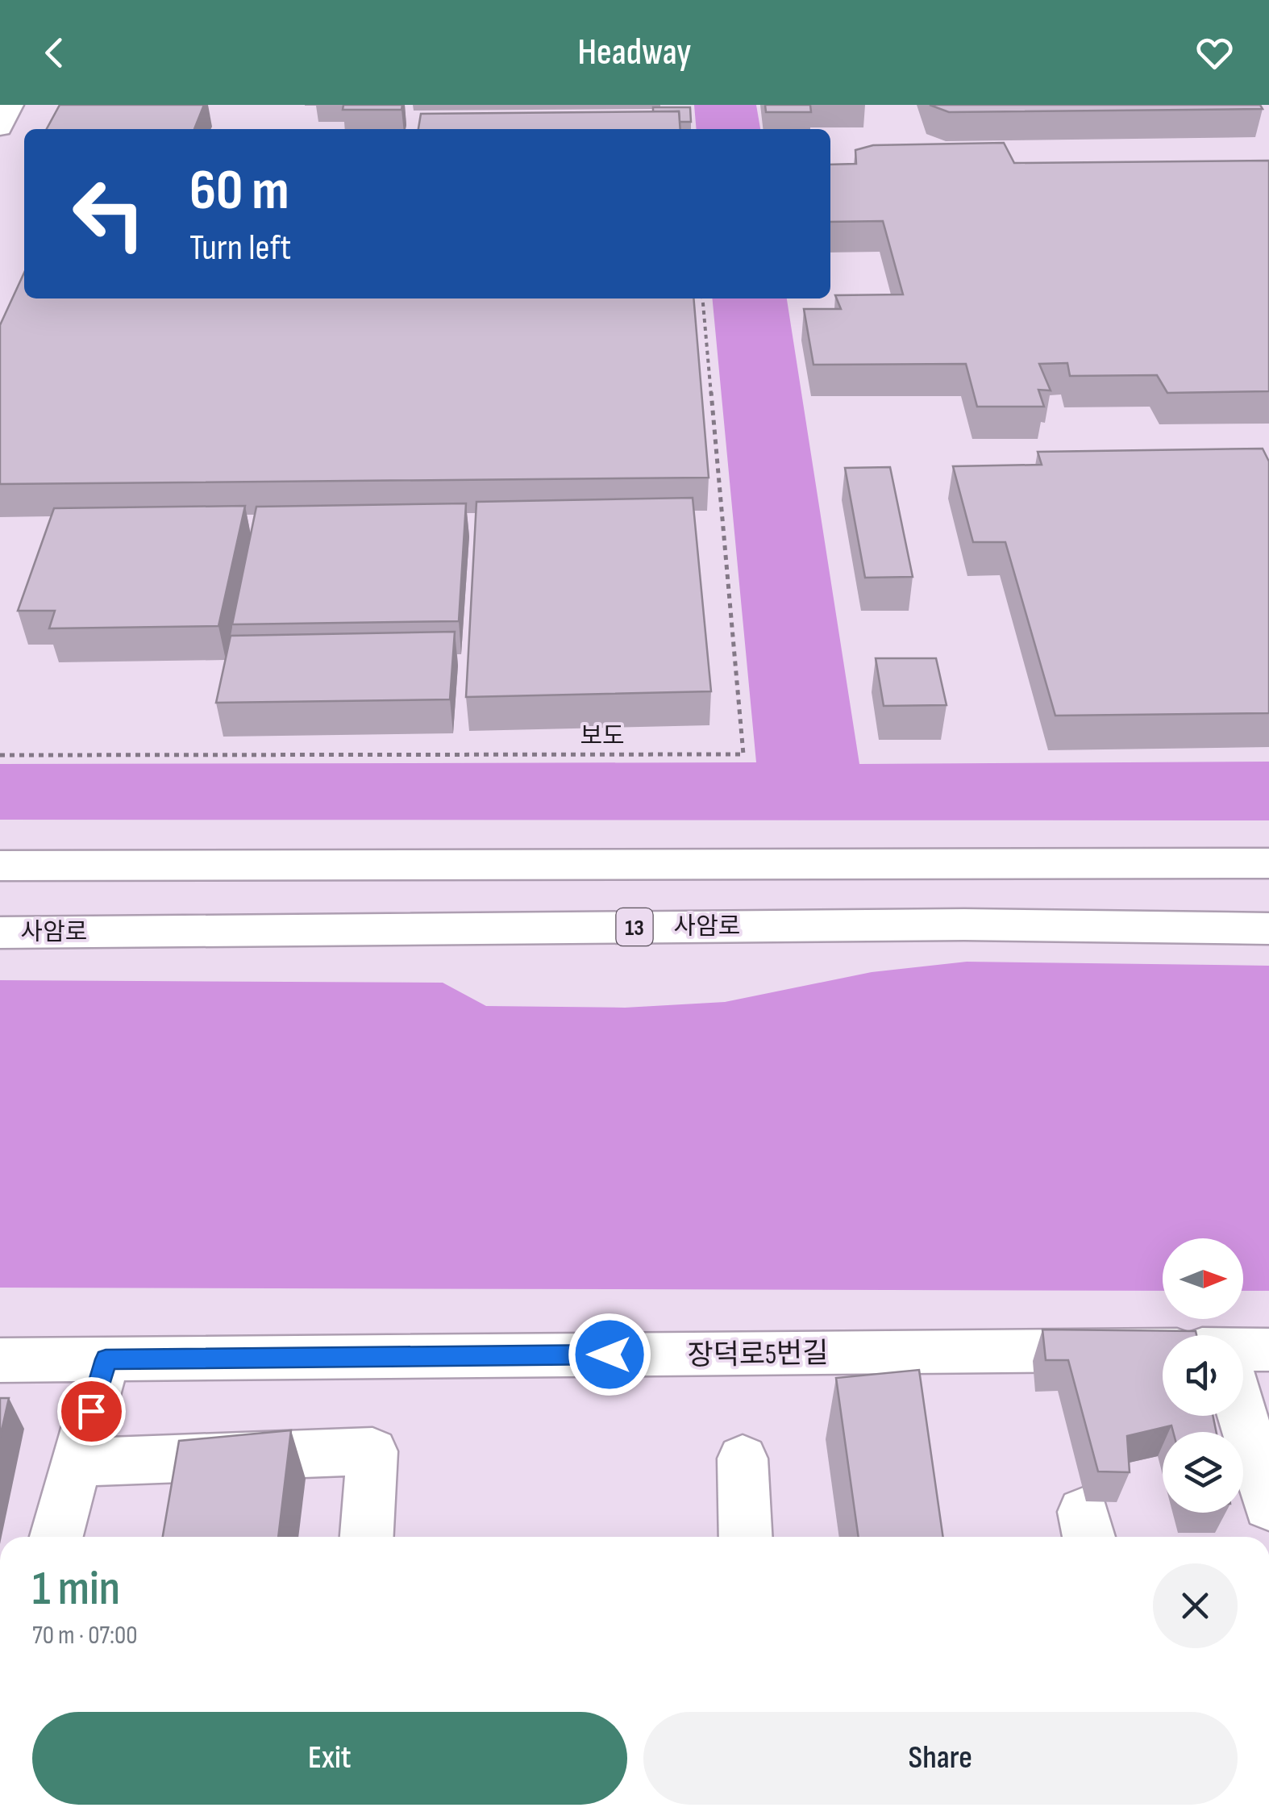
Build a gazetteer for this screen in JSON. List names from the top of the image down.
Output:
{
  "streets": {
    "main road": ["사암로", "13"],
    "street": ["장덕로5번길"],
    "path": ["보도"]
  },
  "north": "right",
  "page": {
    "header": "Headway",
    "turn": ["60 m", "Turn left"],
    "heading": ["1 min", "70 m · 07:00"],
    "buttons": ["Exit", "Share"]
  }
}
